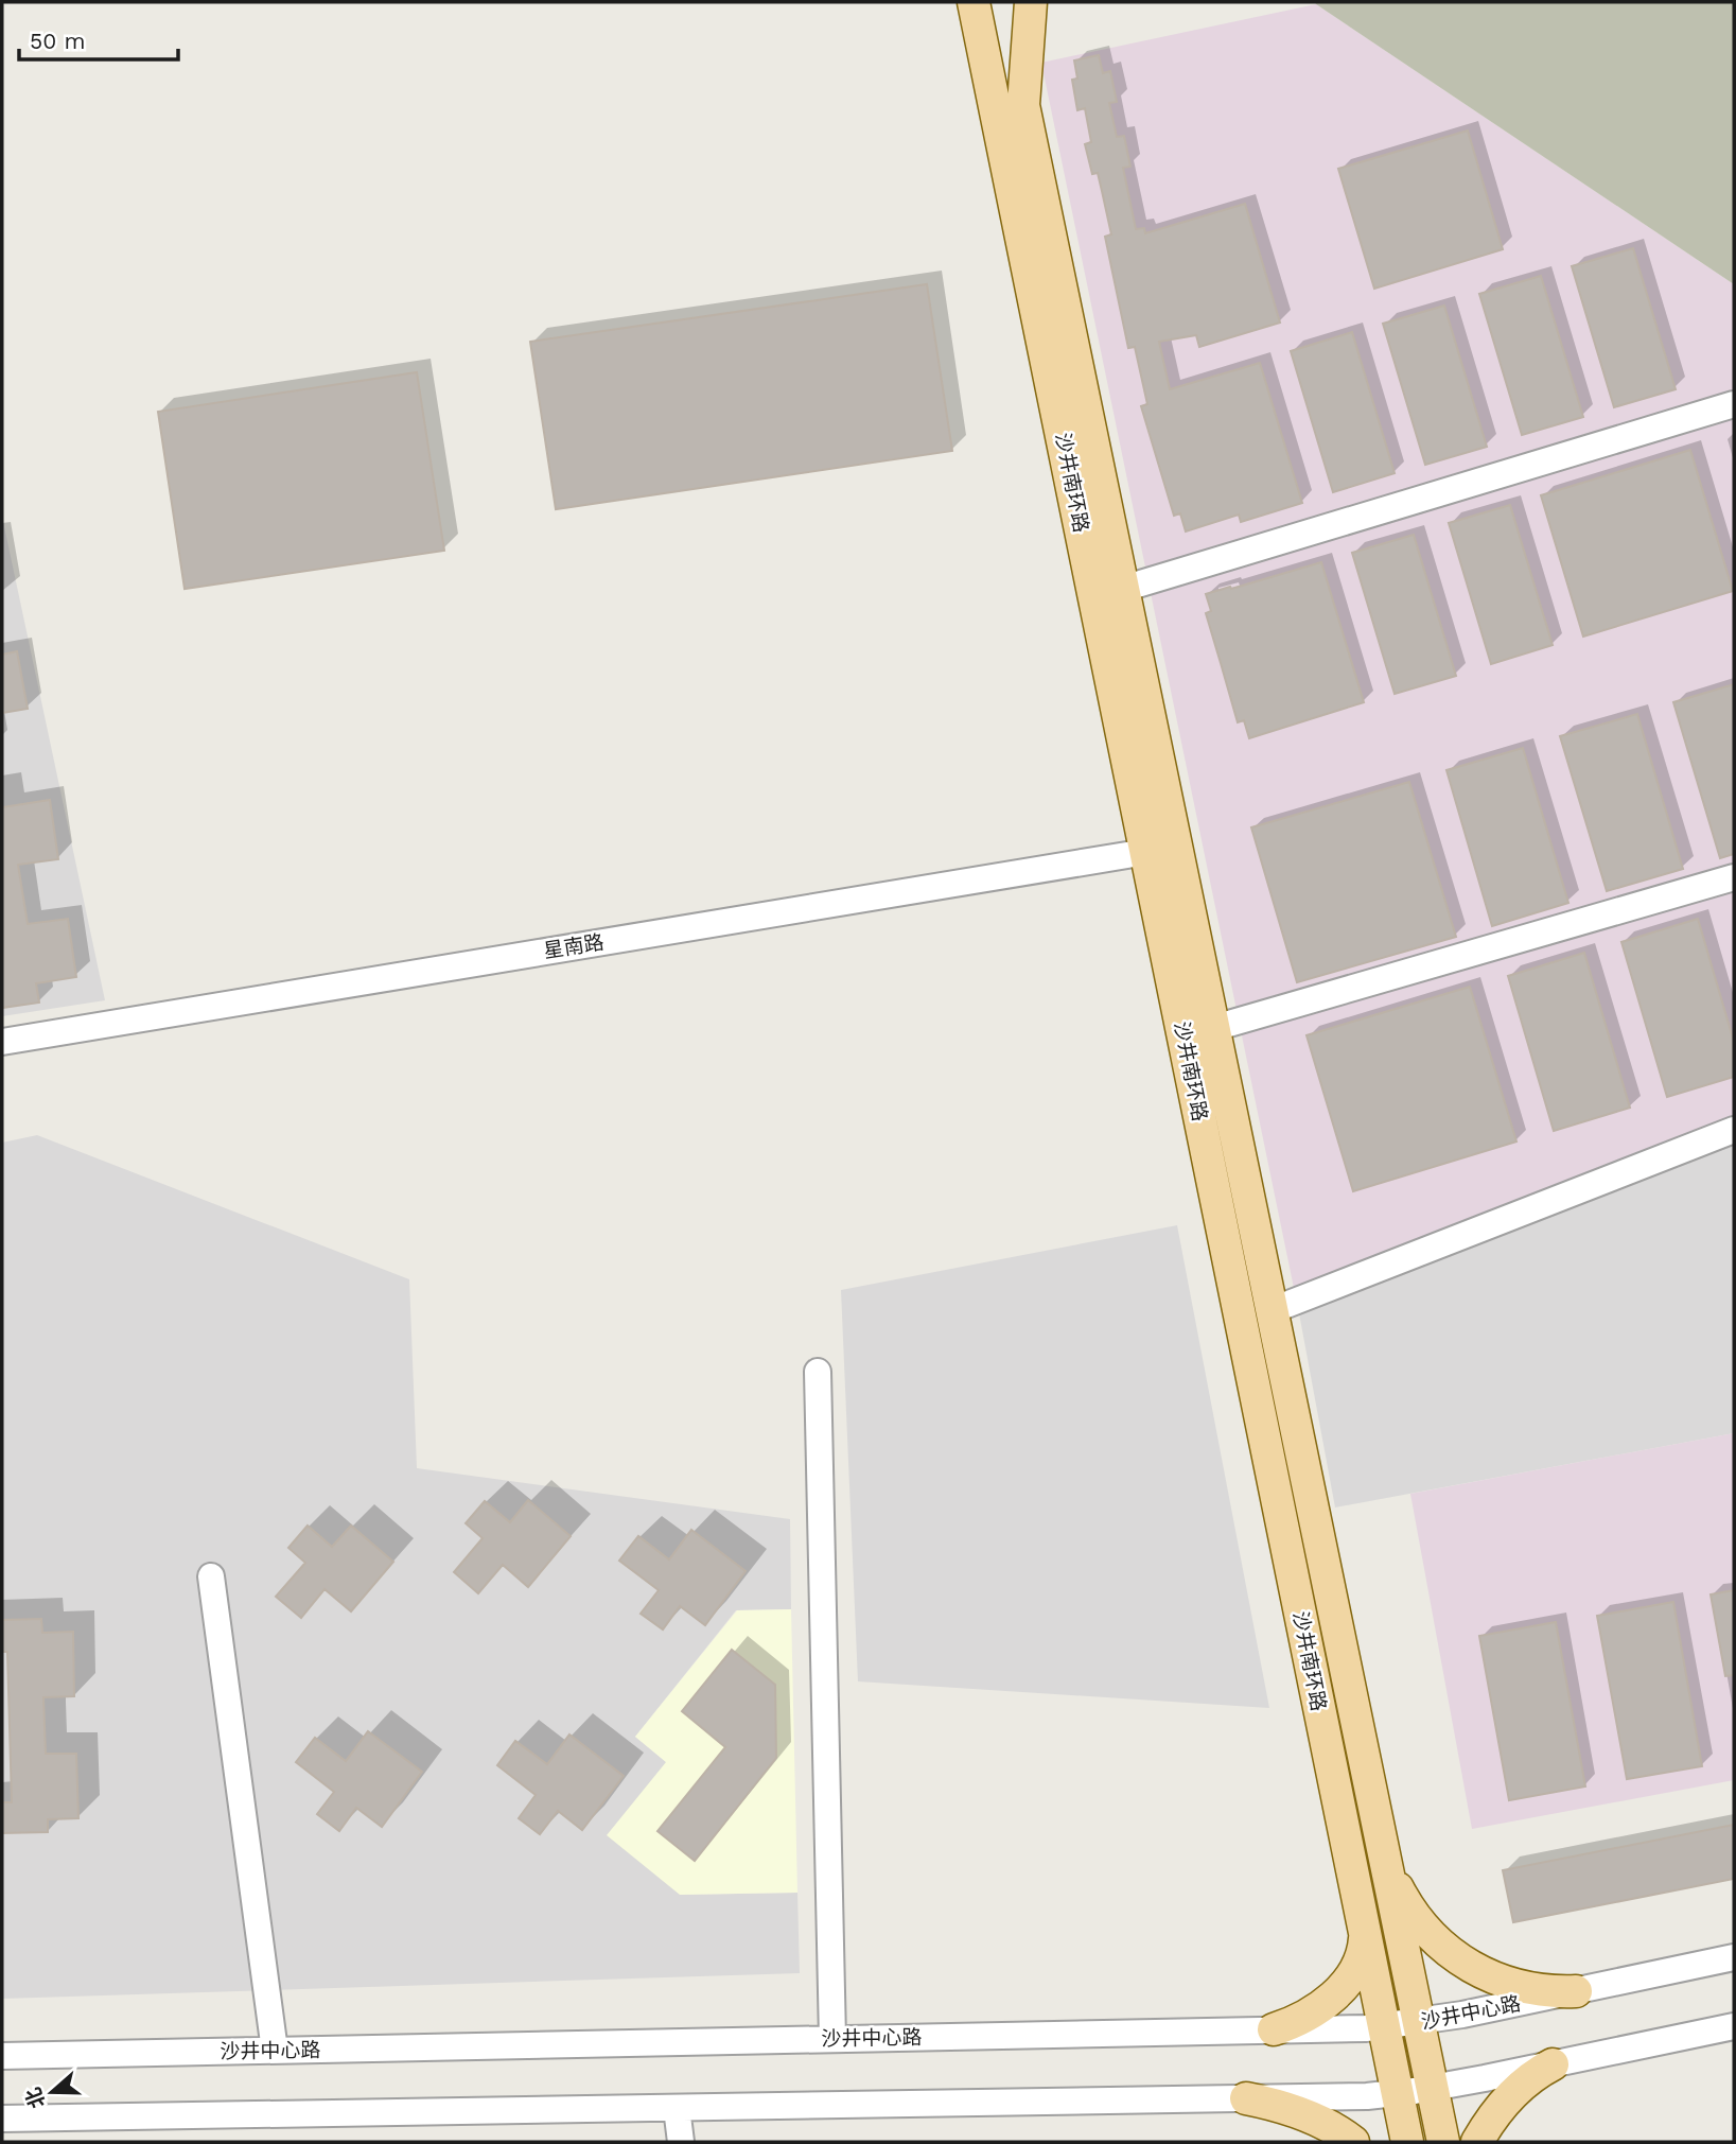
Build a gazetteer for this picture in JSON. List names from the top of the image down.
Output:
{
  "streets": {
    "main road": ["沙井南环路"],
    "street": ["星南路", "沙井中心路"]
  },
  "crossings": [
    ["沙井南环路", "星南路"],
    ["沙井南环路", "沙井中心路"]
  ],
  "scale_bar": "50 m",
  "north": "left"
}
